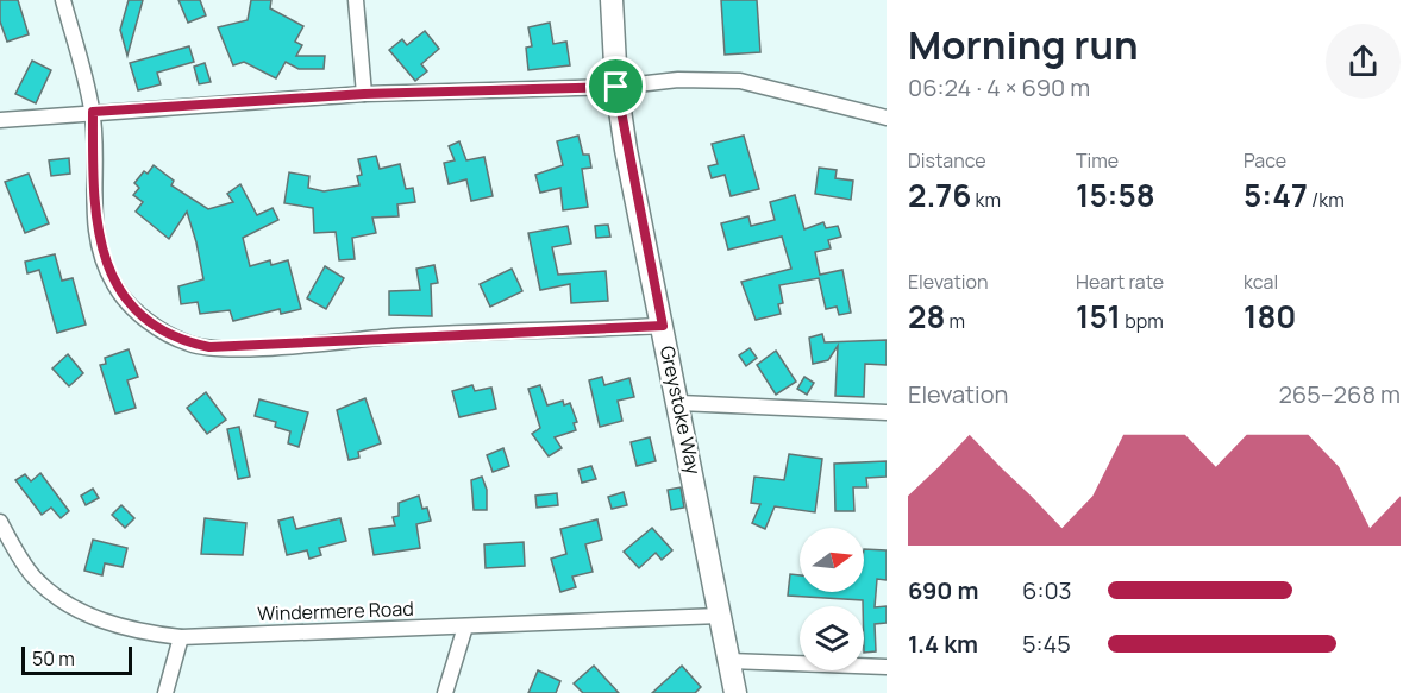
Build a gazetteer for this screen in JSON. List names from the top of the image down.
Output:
{
  "streets": {
    "street": ["Greystoke Way", "Windermere Road"]
  },
  "crossings": [
    ["Greystoke Way", "Windermere Road"]
  ],
  "scale_bar": "50 m",
  "north": "right",
  "page": {
    "heading": ["Morning run", "06:24 · 4 × 690 m"],
    "stats": [
      ["Distance", "2.76 km"],
      ["Time", "15:58"],
      ["Pace", "5:47 /km"],
      ["Elevation", "28 m"],
      ["Heart rate", "151 bpm"],
      ["kcal", "180"]
    ],
    "chart": ["Elevation", "265–268 m"],
    "list": [
      {
        "name": "690 m",
        "note": "6:03"
      },
      {
        "name": "1.4 km",
        "note": "5:45"
      }
    ],
    "scale": "50 m"
  }
}
